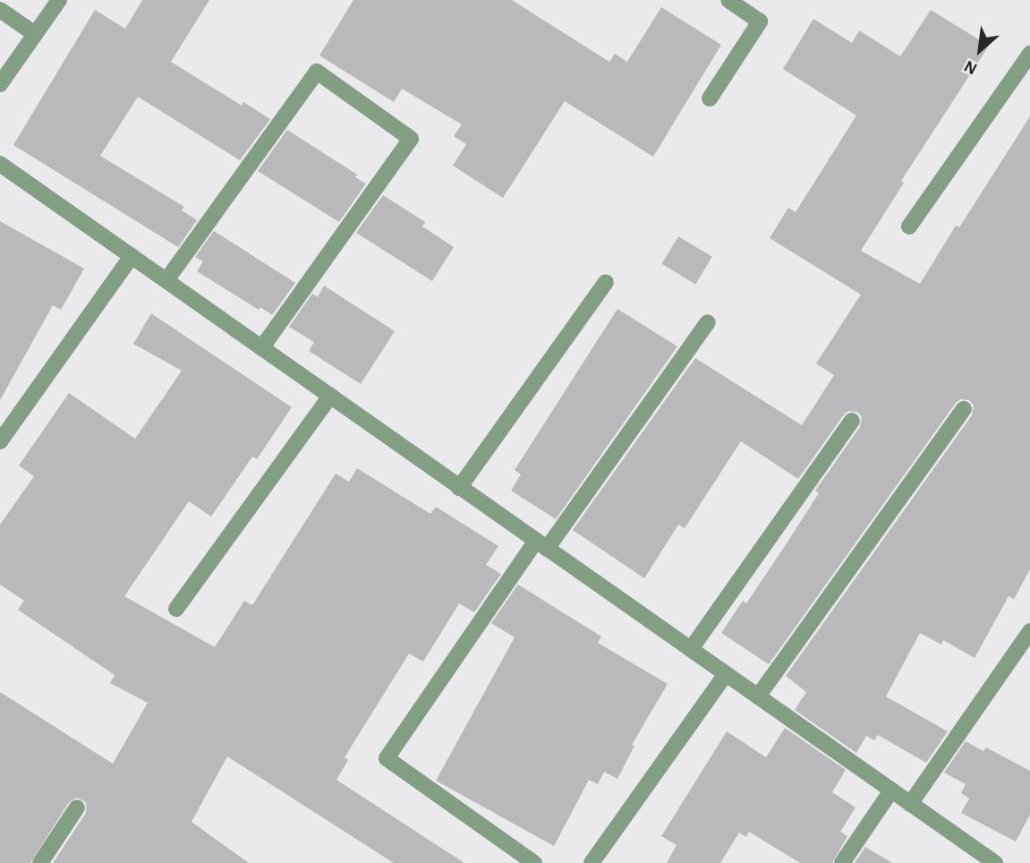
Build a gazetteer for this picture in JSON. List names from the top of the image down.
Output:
{
  "north": "bottom left"
}
